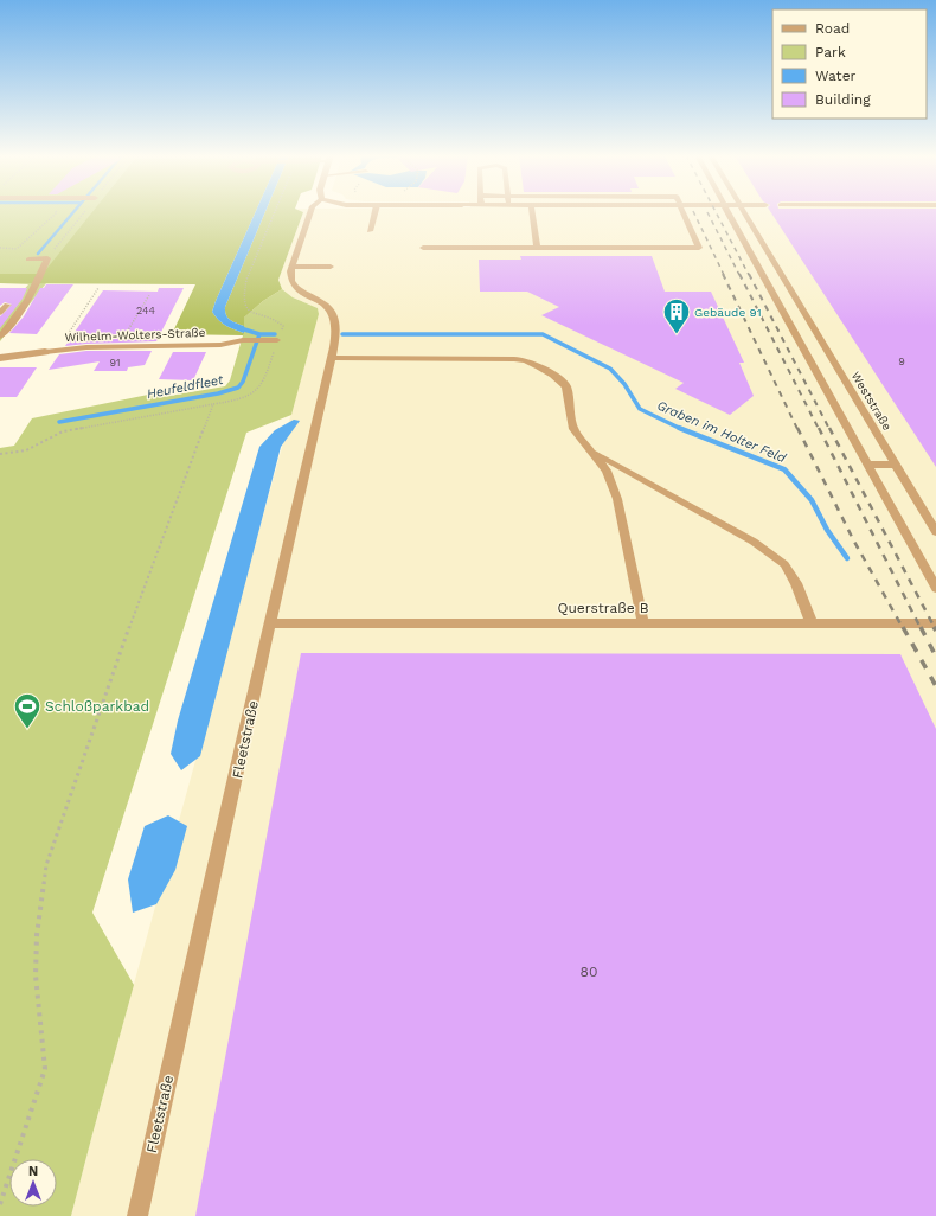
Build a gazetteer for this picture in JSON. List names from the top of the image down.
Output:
{
  "streets": {
    "street": ["Wilhelm-Wolters-Straße"],
    "lane": ["Weststraße", "Querstraße B", "Fleetstraße"]
  },
  "crossings": [
    ["Querstraße B", "Fleetstraße"]
  ],
  "water": ["Heufeldfleet", "Graben im Holter Feld"],
  "places": {
    "building": ["Gebäude 91"],
    "sports": ["Schloßparkbad"]
  },
  "house_numbers": [
    "244",
    "9",
    "91",
    "80"
  ],
  "legend": [
    "Road",
    "Park",
    "Water",
    "Building"
  ],
  "north": "top"
}
